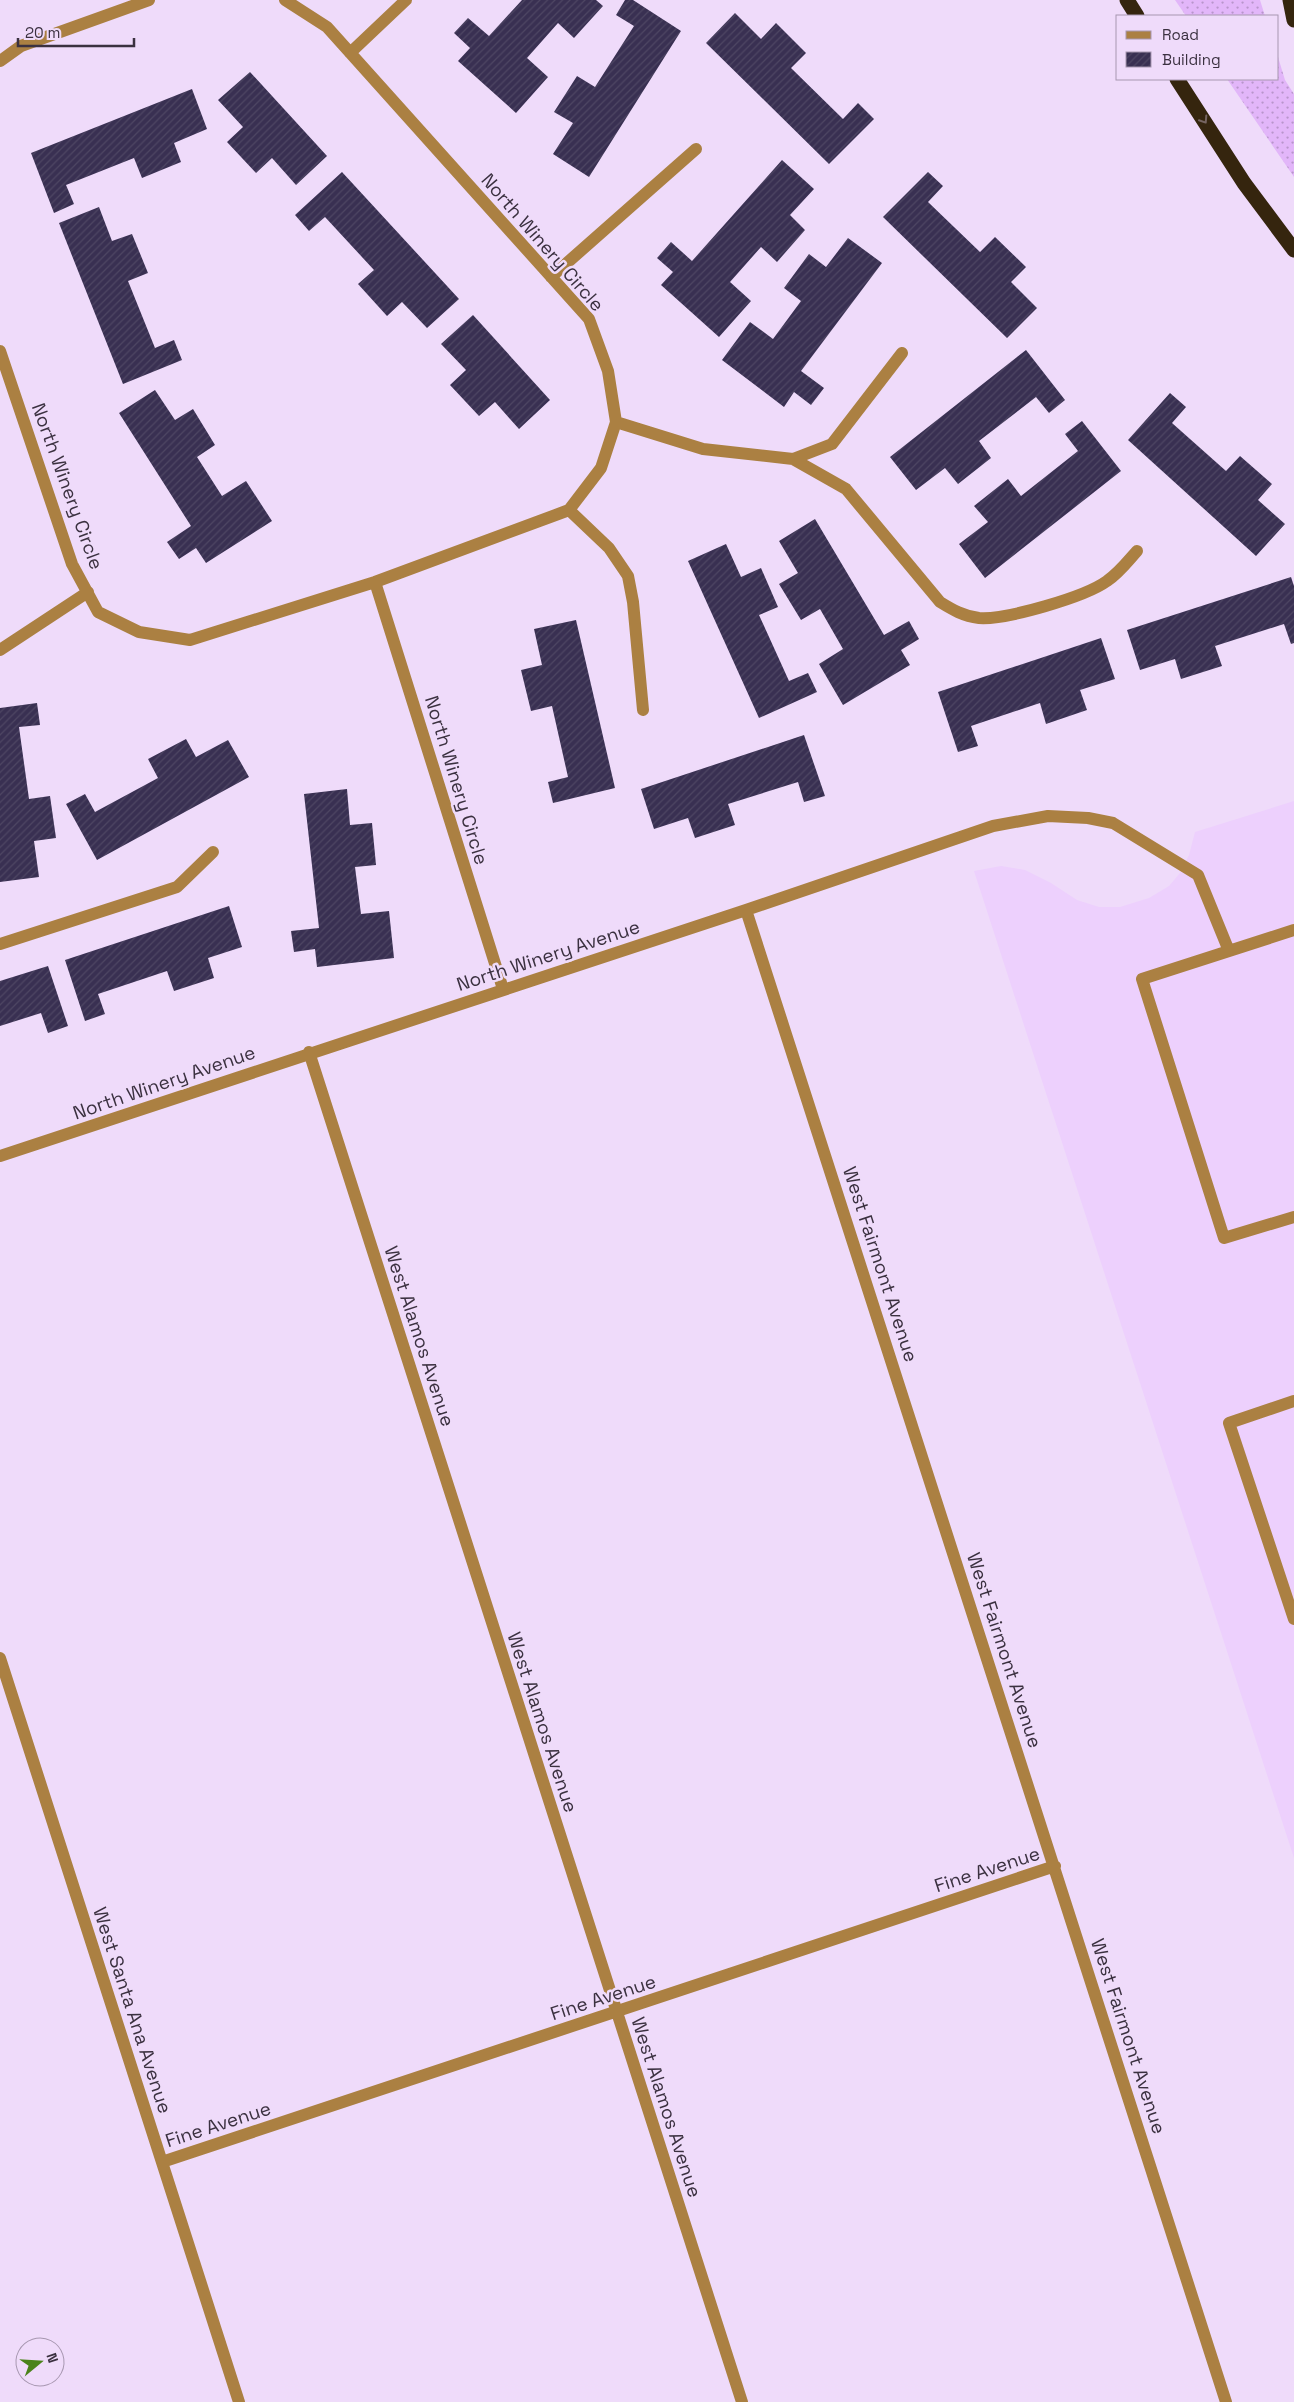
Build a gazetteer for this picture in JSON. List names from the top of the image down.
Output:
{
  "streets": {
    "street": [
      "North Winery Circle",
      "North Winery Avenue",
      "West Fairmont Avenue",
      "West Alamos Avenue",
      "Fine Avenue",
      "West Santa Ana Avenue"
    ]
  },
  "crossings": [
    ["North Winery Circle", "North Winery Avenue"],
    ["North Winery Avenue", "West Fairmont Avenue"],
    ["North Winery Avenue", "West Alamos Avenue"],
    ["West Fairmont Avenue", "Fine Avenue"],
    ["West Alamos Avenue", "Fine Avenue"],
    ["Fine Avenue", "West Santa Ana Avenue"]
  ],
  "legend": ["Road", "Building"],
  "scale_bar": "20 m",
  "north": "right"
}
